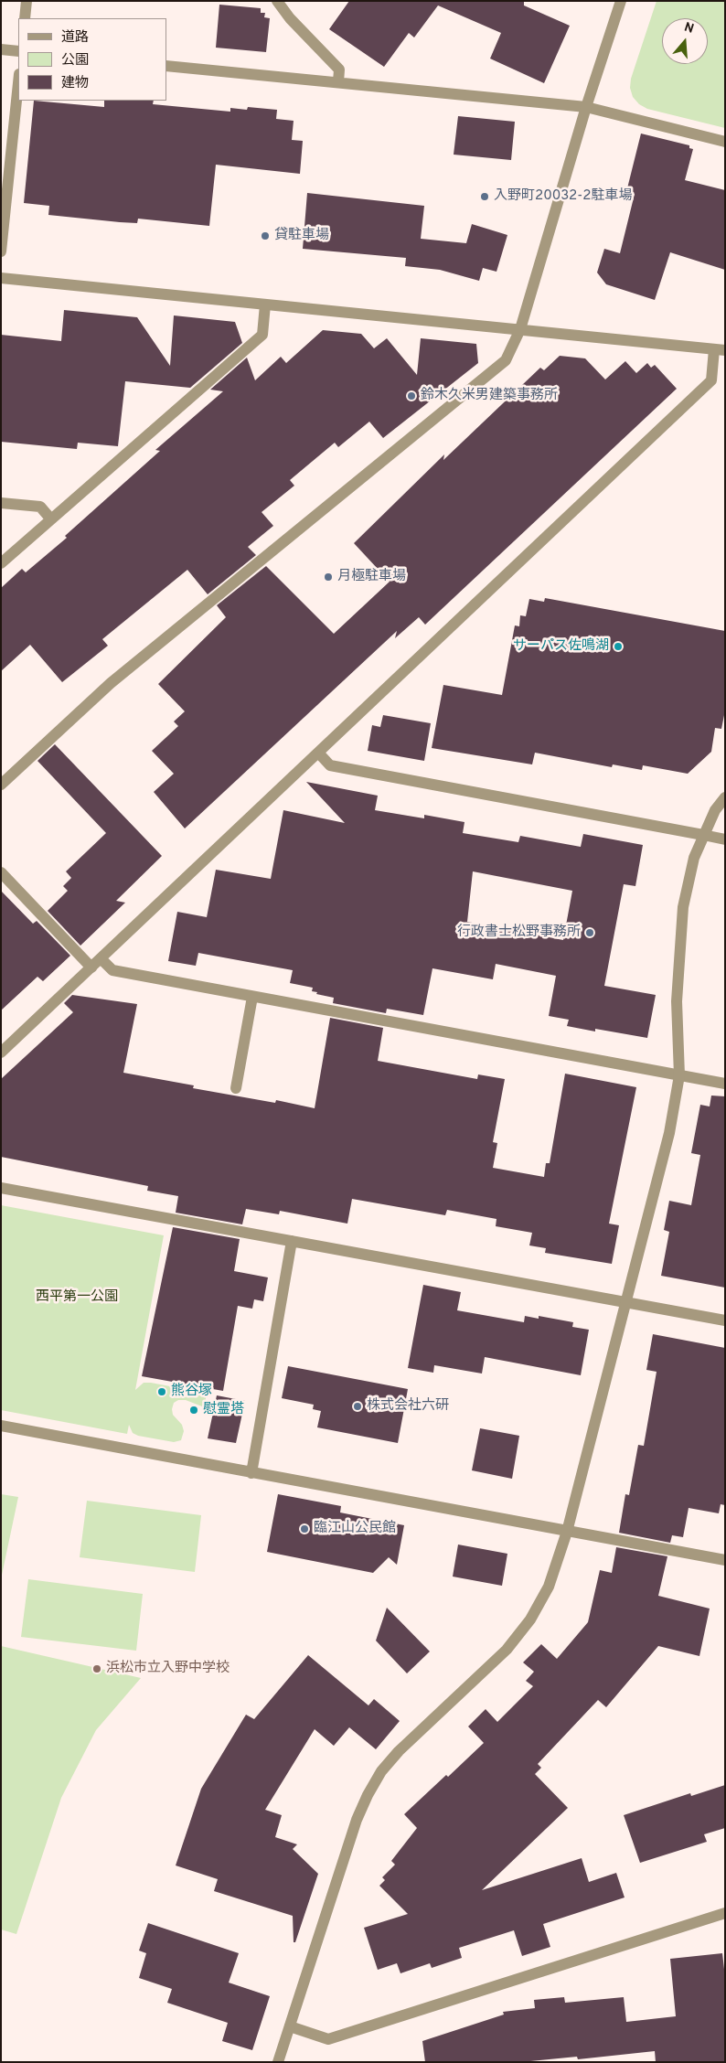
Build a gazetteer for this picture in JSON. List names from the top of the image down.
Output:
{
  "parks": ["西平第一公園"],
  "places": [
    "入野町20032-2駐車場",
    "貸駐車場",
    "鈴木久米男建築事務所",
    "月極駐車場",
    "サーパス佐鳴湖",
    "行政書士松野事務所",
    "熊谷塚",
    "株式会社六研",
    "慰霊塔",
    "臨江山公民館",
    "浜松市立入野中学校"
  ],
  "legend": ["道路", "公園", "建物"],
  "north": "top"
}
